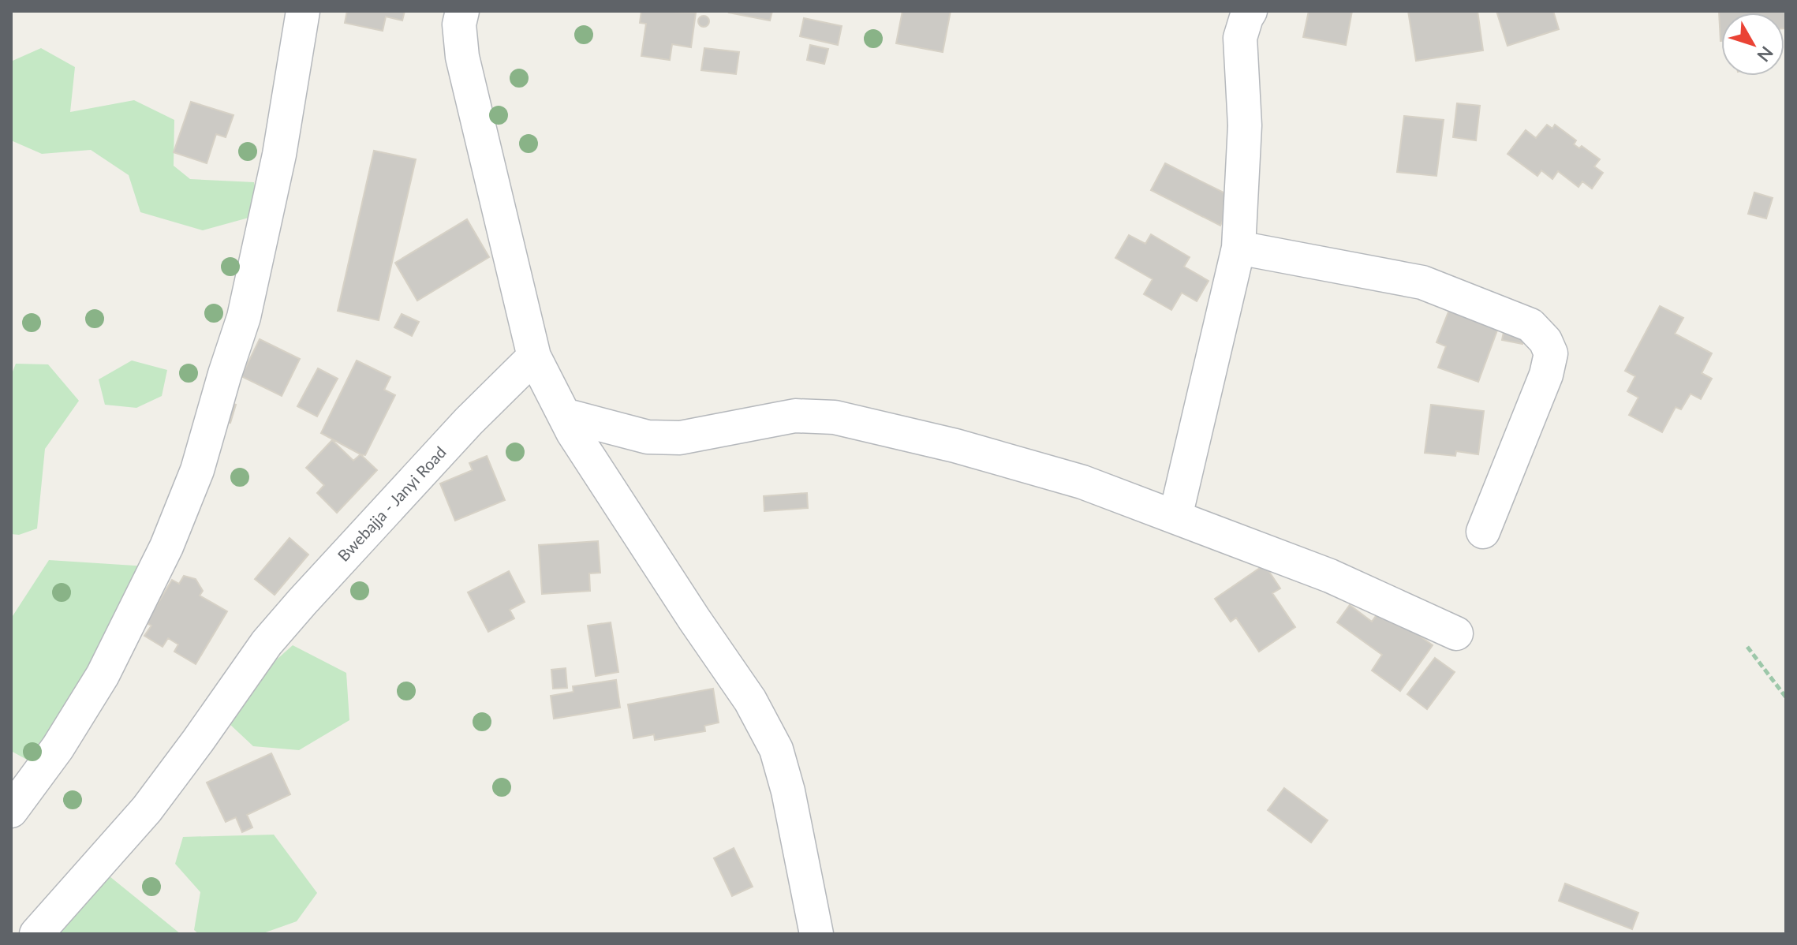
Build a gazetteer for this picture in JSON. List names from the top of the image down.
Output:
{
  "streets": {
    "street": ["Bwebajja - Janyi Road"]
  },
  "north": "bottom right"
}
